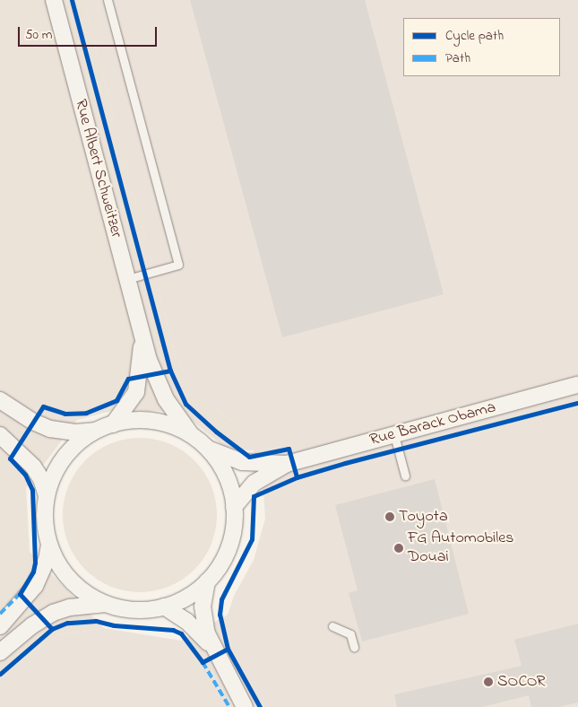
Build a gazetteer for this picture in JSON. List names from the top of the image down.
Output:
{
  "streets": {
    "street": ["Rue Albert Schweitzer", "Rue Barack Obama"]
  },
  "crossings": [
    ["Rue Albert Schweitzer", "Rue Barack Obama"]
  ],
  "places": ["Toyota", "FG Automobiles Douai", "SOCOR"],
  "legend": ["Cycle path", "Path"],
  "scale_bar": "50 m"
}
